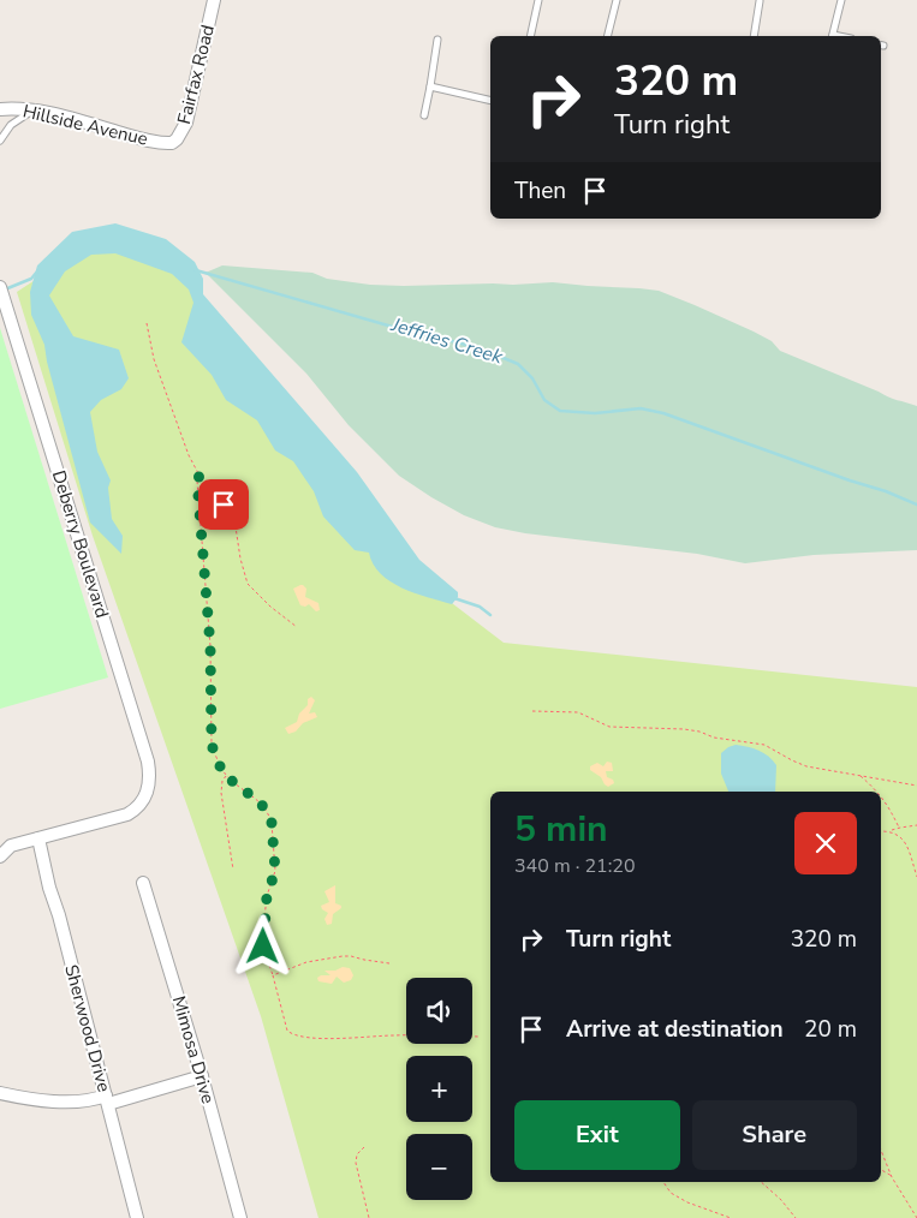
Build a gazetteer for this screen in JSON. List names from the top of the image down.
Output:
{
  "streets": {
    "street": [
      "Fairfax Road",
      "Hillside Avenue",
      "Deberry Boulevard",
      "Sherwood Drive",
      "Mimosa Drive"
    ]
  },
  "crossings": [
    ["Fairfax Road", "Hillside Avenue"],
    ["Deberry Boulevard", "Sherwood Drive"]
  ],
  "water": ["Jeffries Creek"],
  "page": {
    "turn": ["320 m", "Turn right"],
    "then": "Then",
    "heading": ["5 min", "340 m · 21:20"],
    "list": [
      {
        "name": "Turn right",
        "value": "320 m"
      },
      {
        "name": "Arrive at destination",
        "value": "20 m"
      }
    ],
    "map_buttons": ["+", "−"],
    "buttons": ["Exit", "Share"]
  }
}
